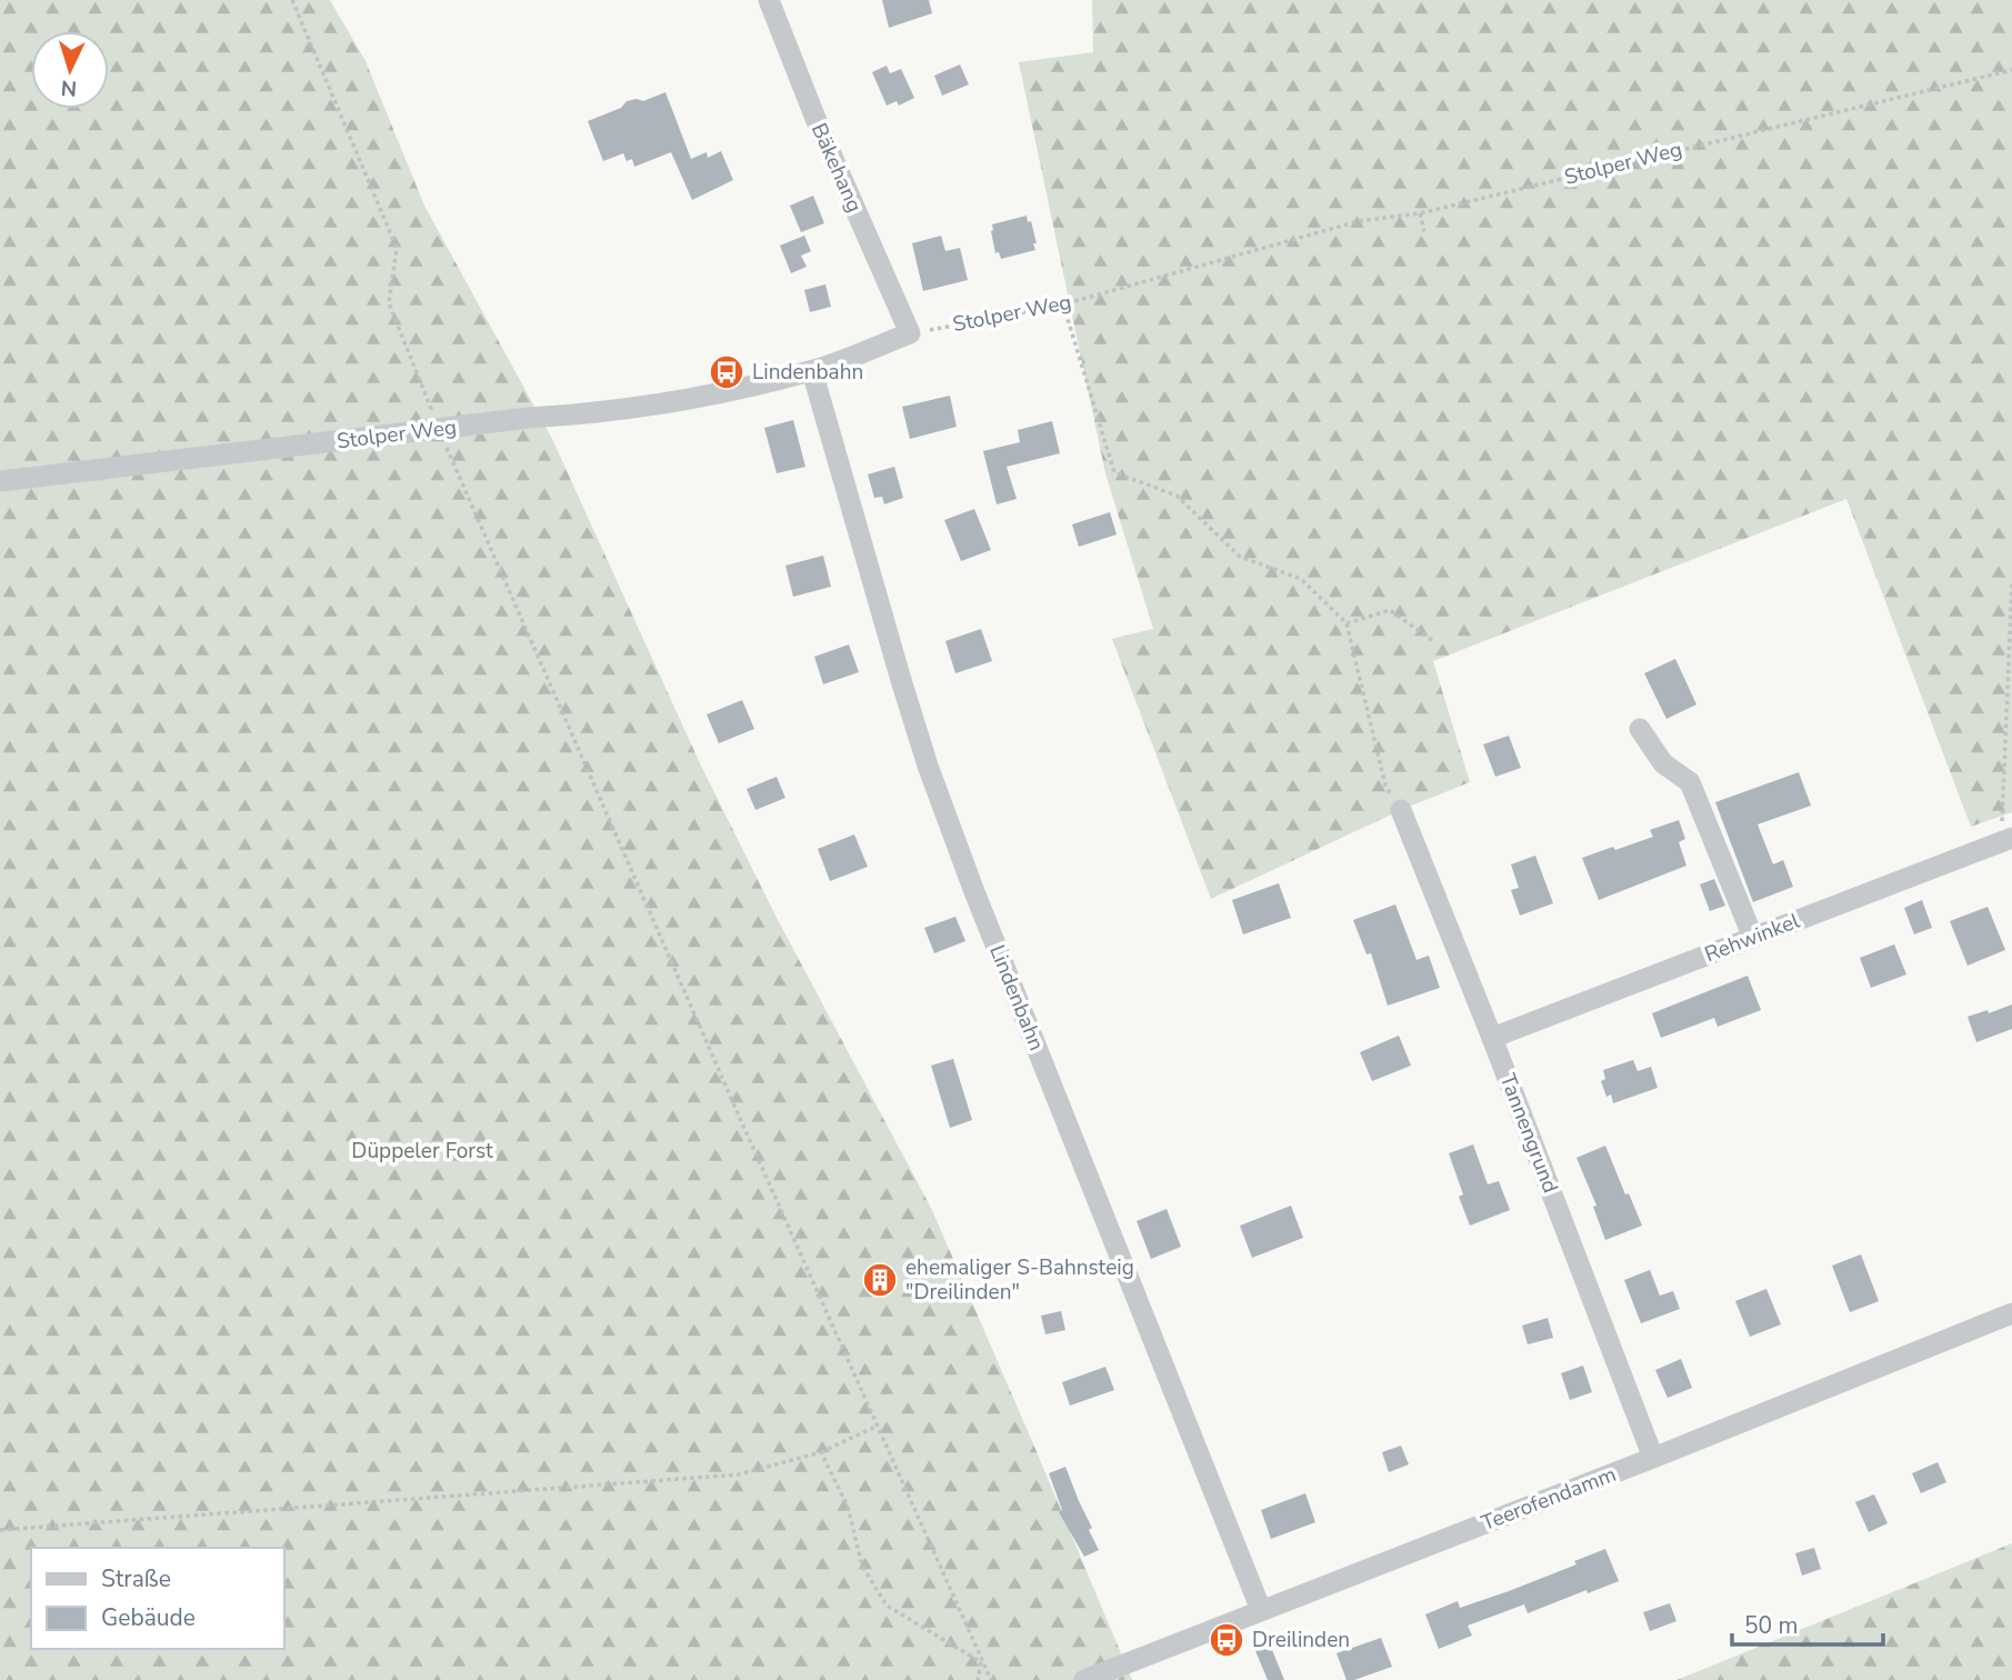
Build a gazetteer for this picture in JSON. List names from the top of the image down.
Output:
{
  "streets": {
    "street": [
      "Stolper Weg",
      "Bäkehang",
      "Rehwinkel",
      "Lindenbahn",
      "Tannengrund",
      "Teerofendamm"
    ]
  },
  "crossings": [
    ["Stolper Weg", "Bäkehang"],
    ["Stolper Weg", "Lindenbahn"],
    ["Rehwinkel", "Tannengrund"],
    ["Lindenbahn", "Teerofendamm"],
    ["Tannengrund", "Teerofendamm"]
  ],
  "parks": ["Düppeler Forst"],
  "places": {
    "bus stop": ["Lindenbahn", "Dreilinden"],
    "building": ["ehemaliger S-Bahnsteig \"Dreilinden\""]
  },
  "legend": ["Straße", "Gebäude"],
  "scale_bar": "50 m",
  "north": "bottom"
}
